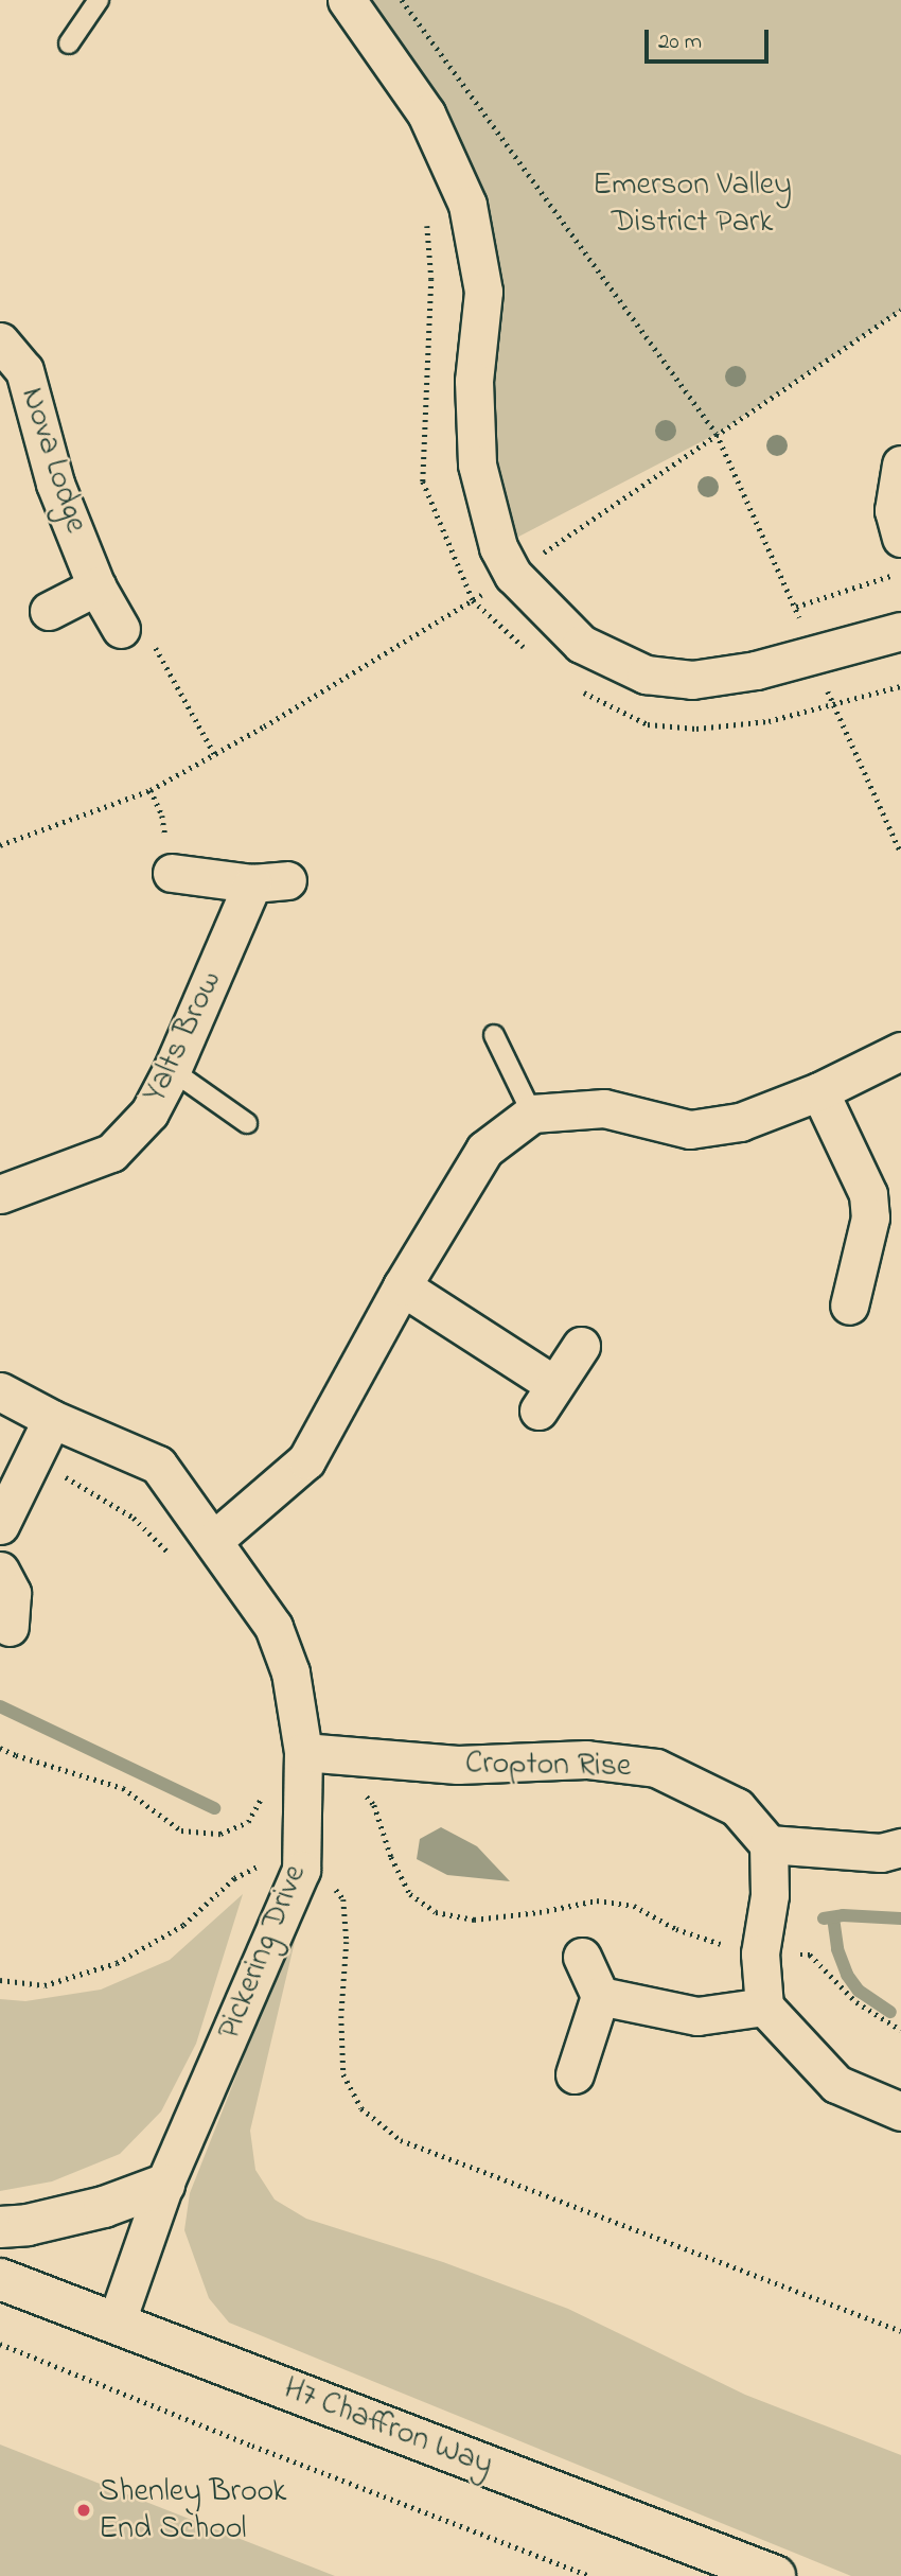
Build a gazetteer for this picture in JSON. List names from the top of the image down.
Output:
{
  "streets": {
    "street": [
      "Nova Lodge",
      "Yalts Brow",
      "Cropton Rise",
      "Pickering Drive",
      "H7 Chaffron Way"
    ]
  },
  "crossings": [
    ["Cropton Rise", "Pickering Drive"],
    ["Pickering Drive", "H7 Chaffron Way"]
  ],
  "parks": ["Emerson Valley District Park"],
  "places": ["Shenley Brook End School"],
  "scale_bar": "20 m"
}
